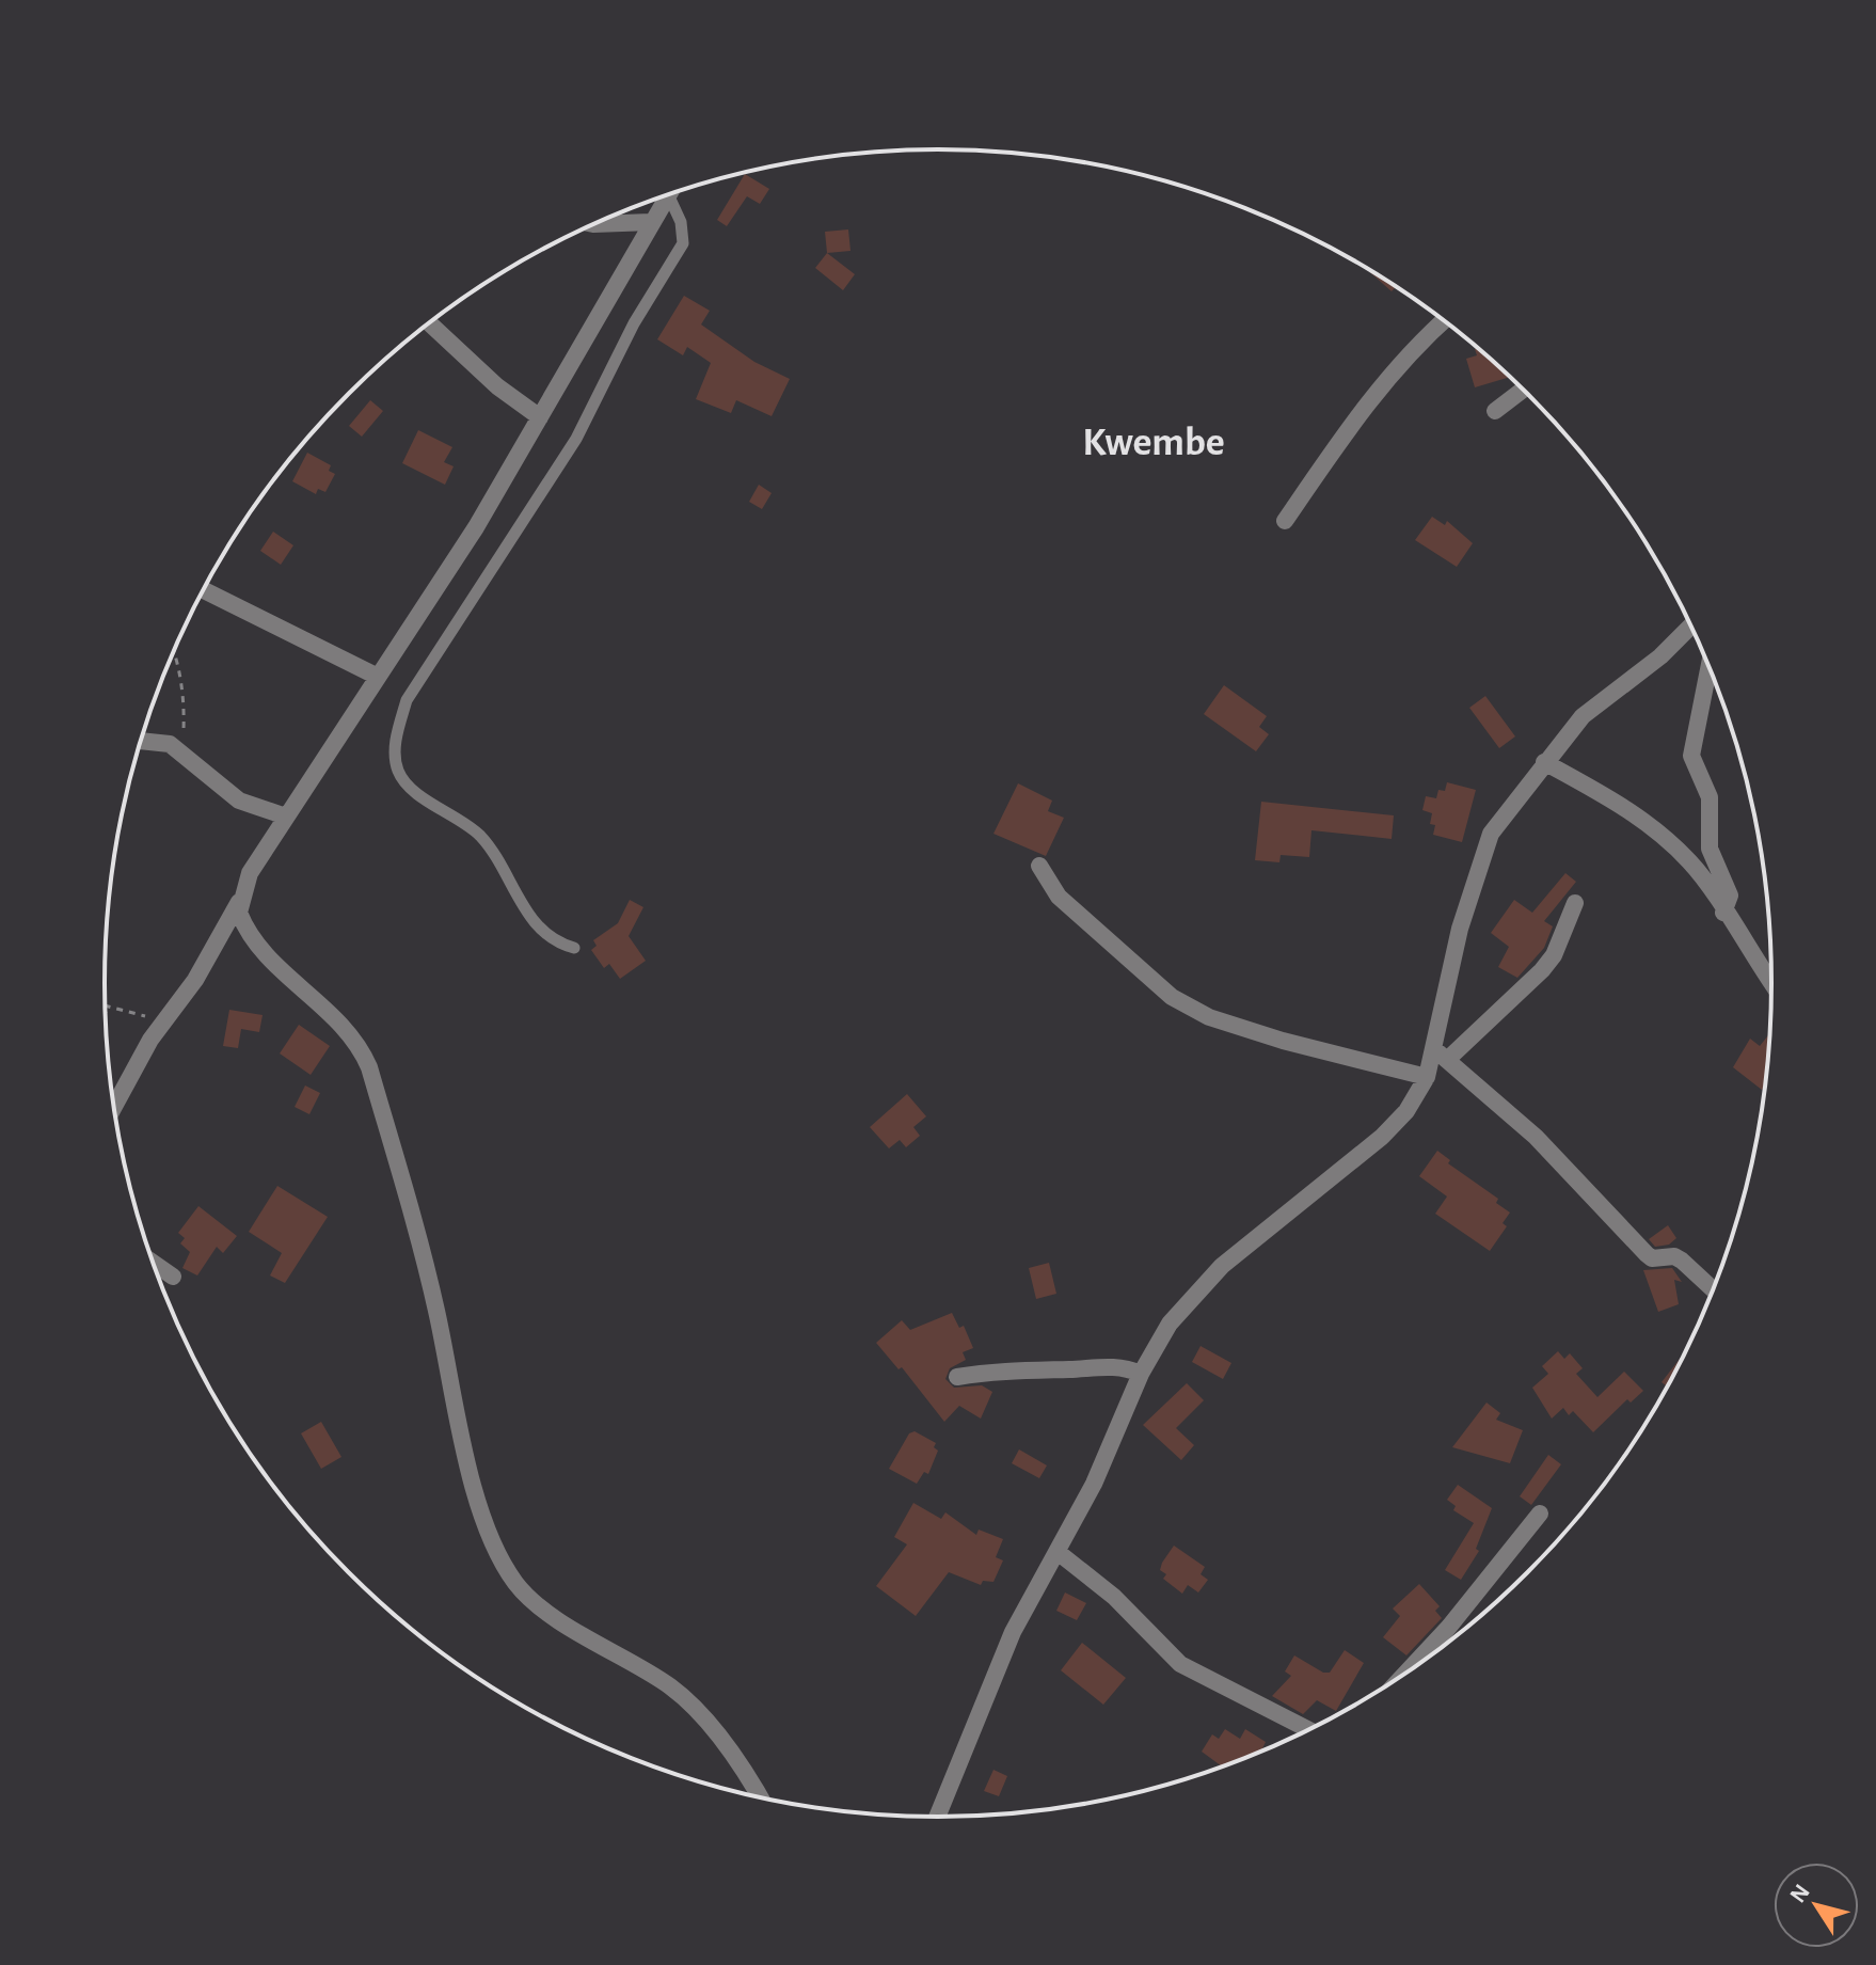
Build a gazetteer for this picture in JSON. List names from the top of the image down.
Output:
{
  "districts": ["Kwembe"],
  "north": "top left"
}
